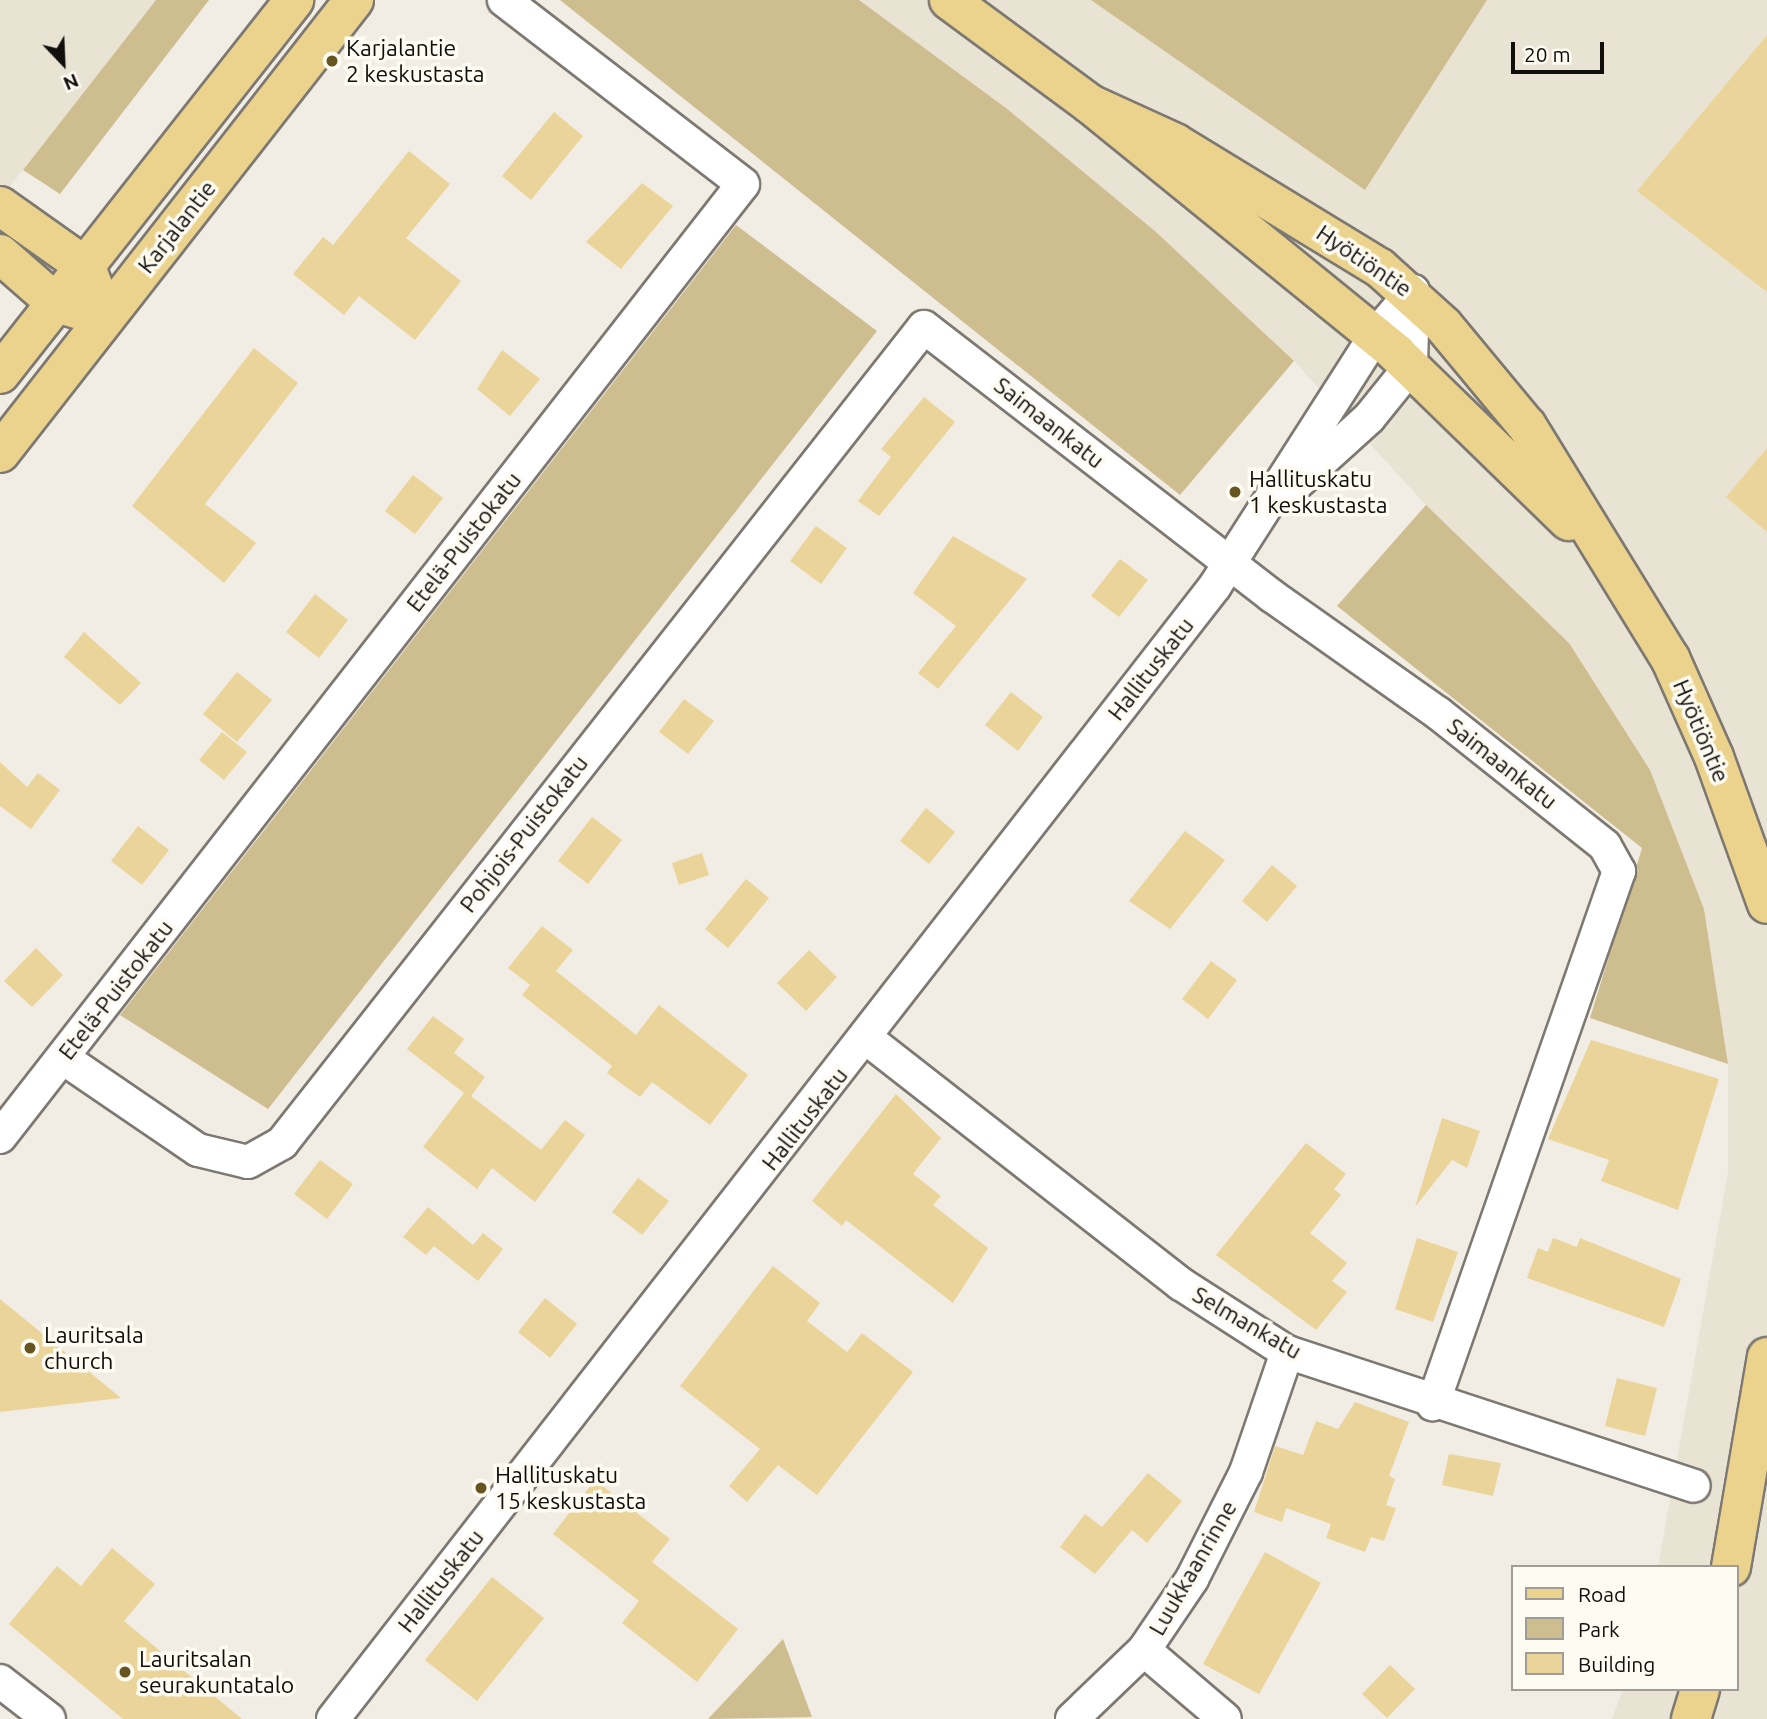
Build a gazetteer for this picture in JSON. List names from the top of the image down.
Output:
{
  "streets": {
    "main road": ["Karjalantie", "Hyötiöntie"],
    "street": [
      "Saimaankatu",
      "Etelä-Puistokatu",
      "Hallituskatu",
      "Pohjois-Puistokatu",
      "Selmankatu",
      "Luukkaanrinne"
    ]
  },
  "crossings": [
    ["Hyötiöntie", "Hallituskatu"],
    ["Saimaankatu", "Hallituskatu"],
    ["Saimaankatu", "Pohjois-Puistokatu"],
    ["Saimaankatu", "Selmankatu"],
    ["Etelä-Puistokatu", "Pohjois-Puistokatu"],
    ["Hallituskatu", "Selmankatu"],
    ["Selmankatu", "Luukkaanrinne"]
  ],
  "places": [
    "Karjalantie 2 keskustasta",
    "Hallituskatu 1 keskustasta",
    "Lauritsala church",
    "Hallituskatu 15 keskustasta",
    "Lauritsalan seurakuntatalo"
  ],
  "legend": ["Road", "Park", "Building"],
  "scale_bar": "20 m",
  "north": "bottom right"
}
